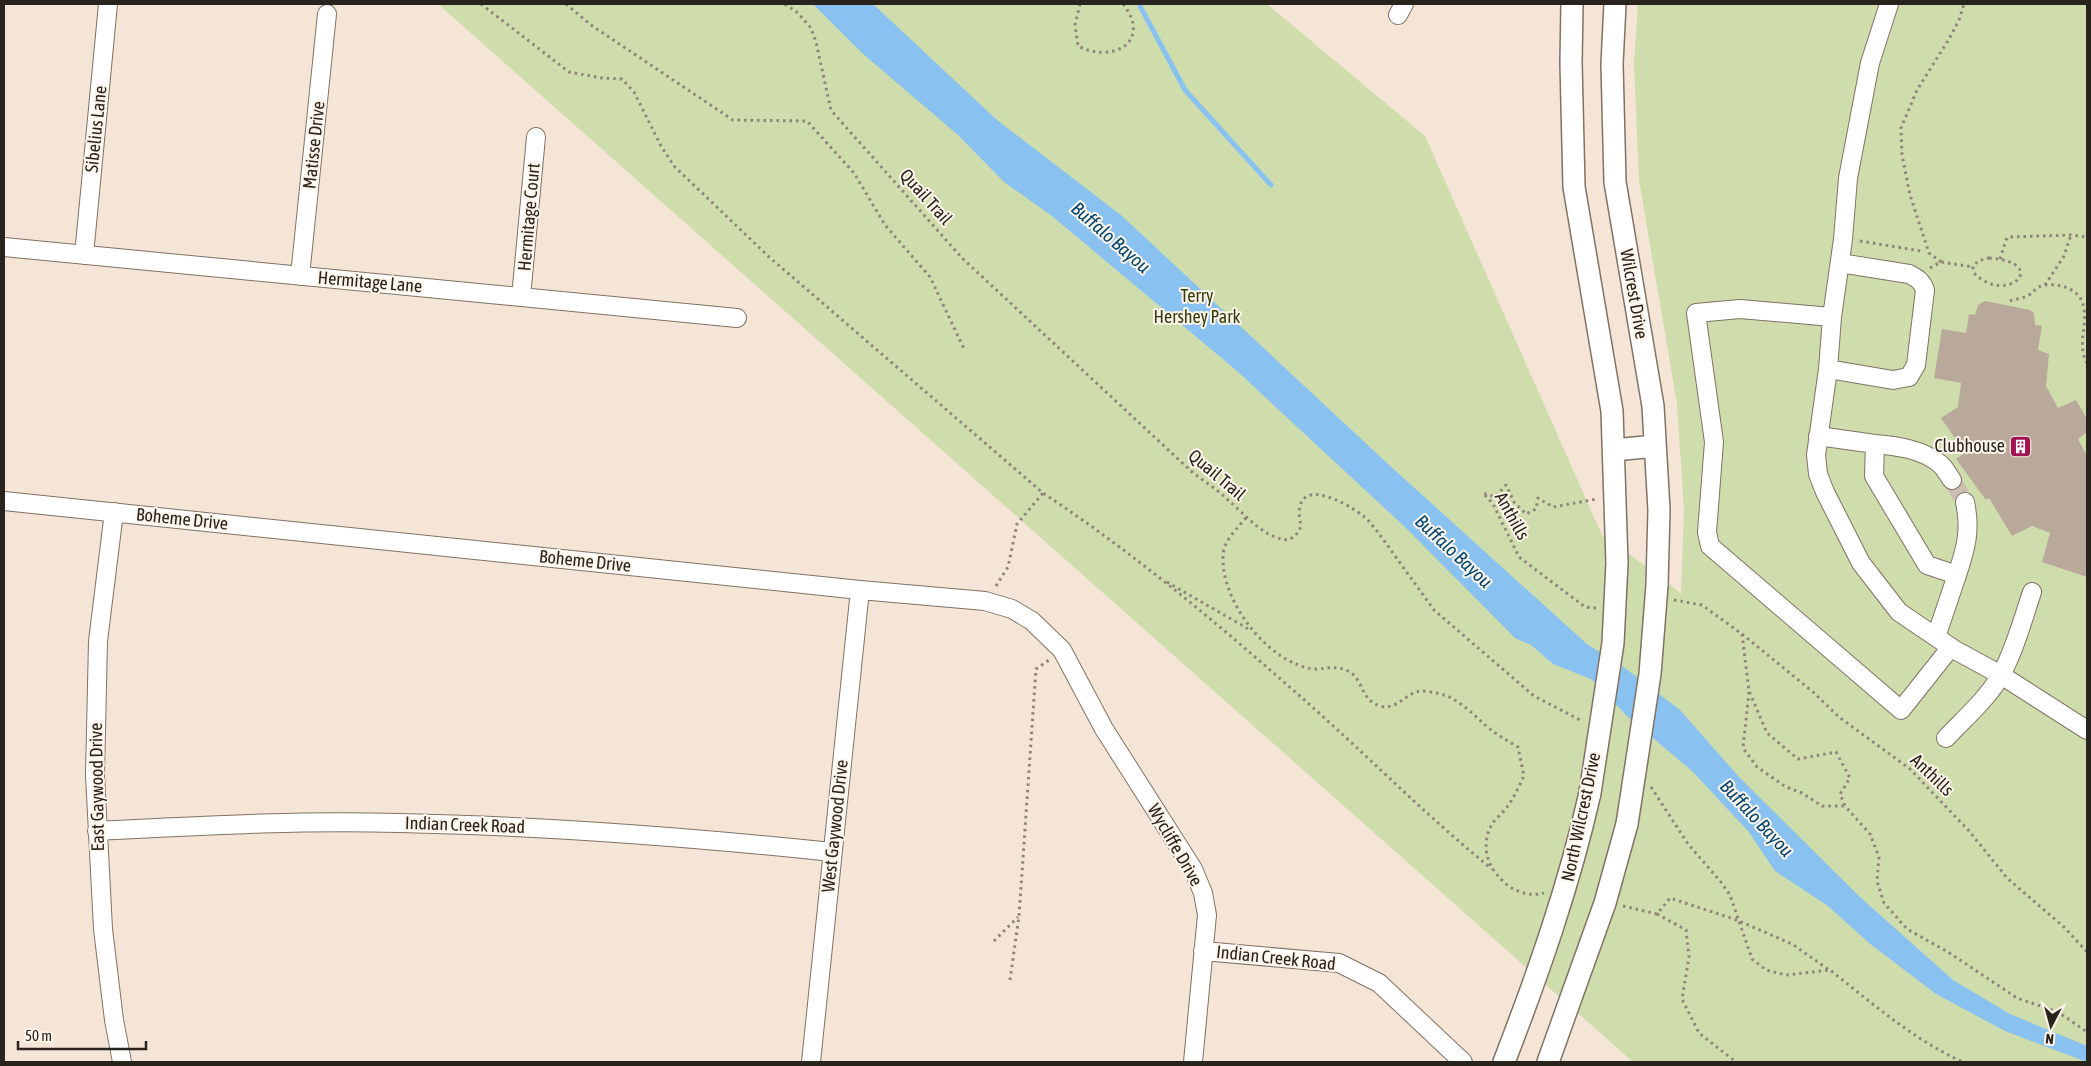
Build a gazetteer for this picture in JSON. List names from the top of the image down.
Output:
{
  "streets": {
    "main road": ["Wilcrest Drive", "North Wilcrest Drive"],
    "street": [
      "Sibelius Lane",
      "Matisse Drive",
      "Hermitage Court",
      "Hermitage Lane",
      "Boheme Drive",
      "East Gaywood Drive",
      "Indian Creek Road",
      "West Gaywood Drive",
      "Wycliffe Drive"
    ],
    "path": ["Quail Trail", "Anthills"]
  },
  "crossings": [
    ["Sibelius Lane", "Hermitage Lane"],
    ["Matisse Drive", "Hermitage Lane"],
    ["Hermitage Court", "Hermitage Lane"],
    ["Anthills", "North Wilcrest Drive"],
    ["Boheme Drive", "East Gaywood Drive"],
    ["Boheme Drive", "West Gaywood Drive"],
    ["Boheme Drive", "Wycliffe Drive"],
    ["East Gaywood Drive", "Indian Creek Road"],
    ["Indian Creek Road", "West Gaywood Drive"],
    ["Indian Creek Road", "Wycliffe Drive"]
  ],
  "water": ["Buffalo Bayou"],
  "parks": ["Terry Hershey Park"],
  "places": {
    "building": ["Clubhouse"]
  },
  "scale_bar": "50 m",
  "north": "bottom"
}
